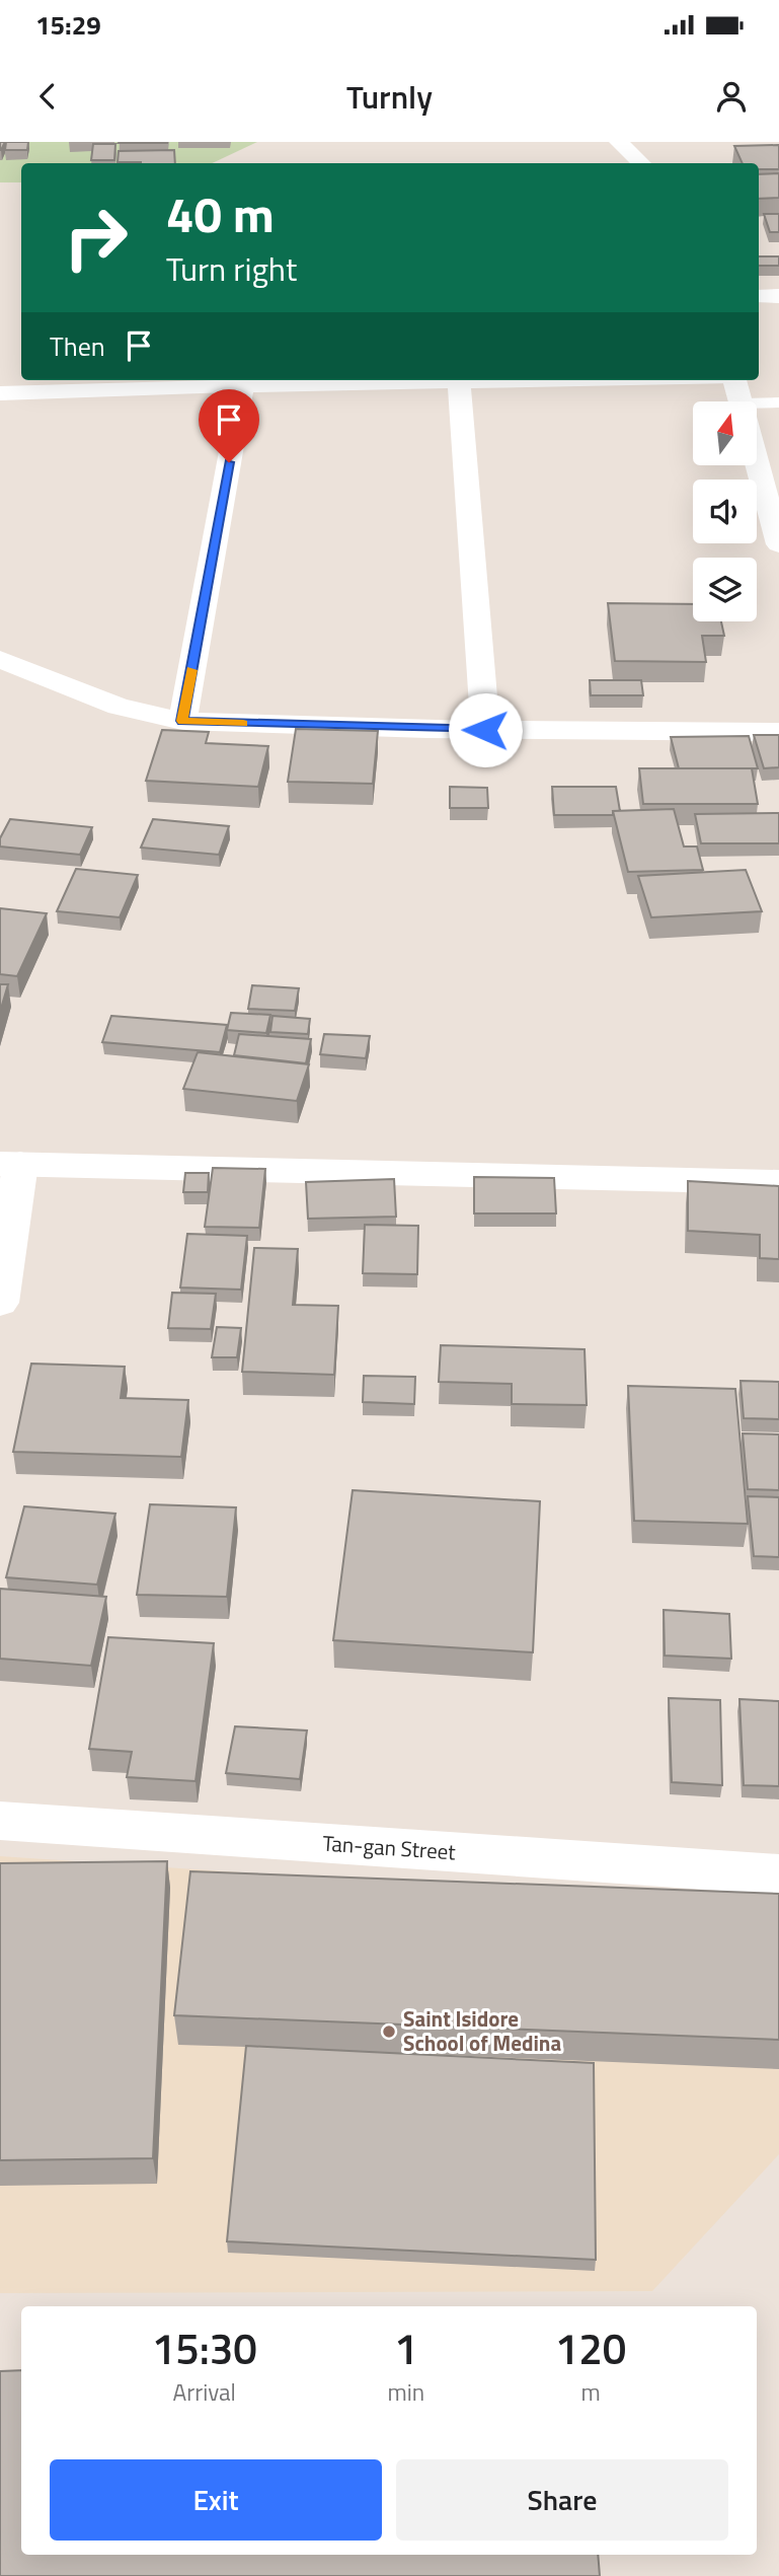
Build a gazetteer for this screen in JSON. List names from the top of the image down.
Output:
{
  "streets": {
    "street": ["Tan-gan Street"]
  },
  "places": ["Saint Isidore School of Medina"],
  "north": "top",
  "page": {
    "status": "15:29",
    "header": "Turnly",
    "turn": ["40 m", "Turn right"],
    "then": "Then",
    "eta": [
      "15:30",
      "Arrival",
      "1",
      "min",
      "120",
      "m"
    ],
    "buttons": ["Exit", "Share"]
  }
}
